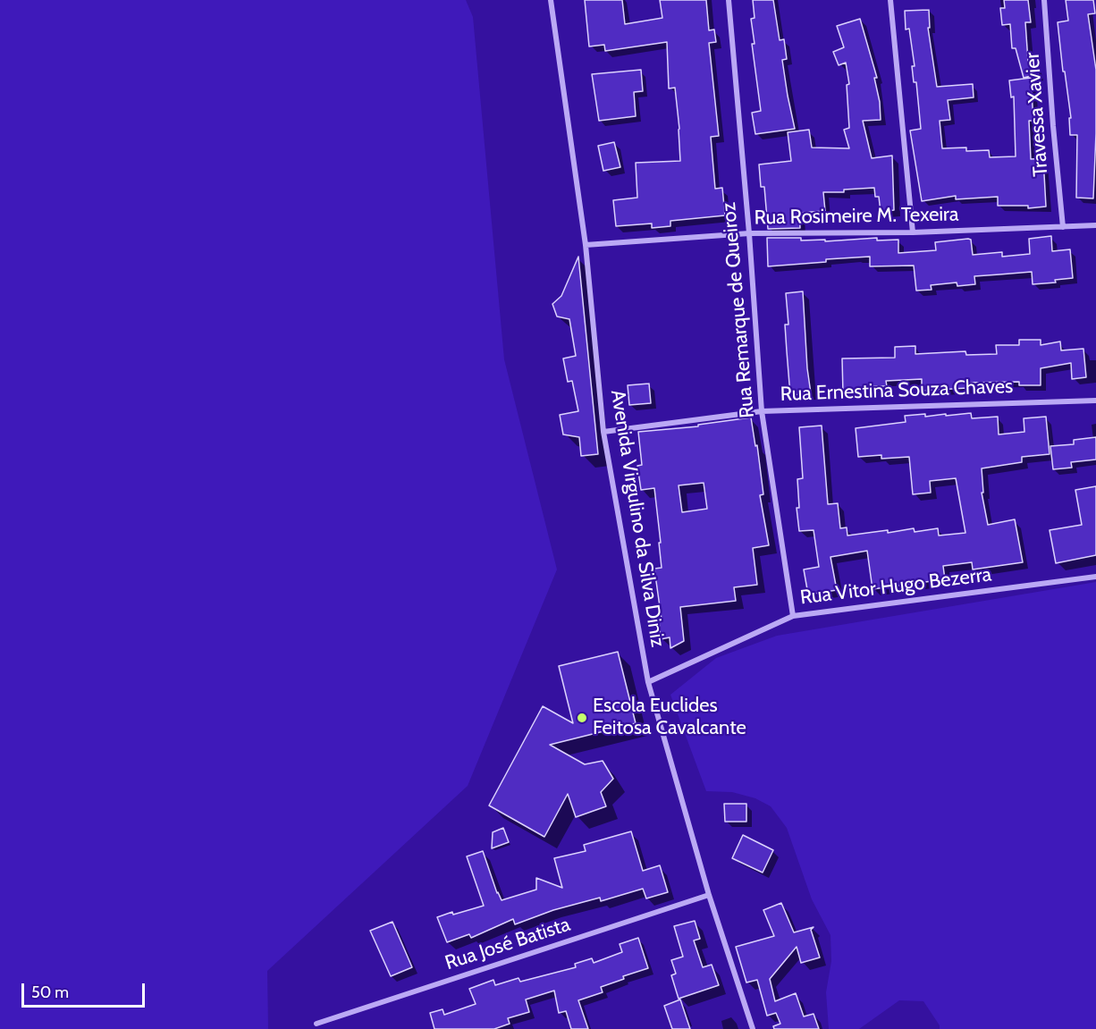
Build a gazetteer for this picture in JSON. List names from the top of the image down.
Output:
{
  "streets": {
    "street": [
      "Travessa Xavier",
      "Rua Rosimeire M. Texeira",
      "Rua Remarque de Queiroz",
      "Rua Ernestina Souza Chaves",
      "Avenida Virgulino da Silva Diniz",
      "Rua Vitor Hugo Bezerra",
      "Rua José Batista"
    ]
  },
  "crossings": [
    ["Travessa Xavier", "Rua Rosimeire M. Texeira"],
    ["Rua Rosimeire M. Texeira", "Rua Remarque de Queiroz"],
    ["Rua Rosimeire M. Texeira", "Avenida Virgulino da Silva Diniz"],
    ["Rua Remarque de Queiroz", "Rua Ernestina Souza Chaves"],
    ["Rua Remarque de Queiroz", "Rua Vitor Hugo Bezerra"],
    ["Rua Ernestina Souza Chaves", "Avenida Virgulino da Silva Diniz"],
    ["Avenida Virgulino da Silva Diniz", "Rua Vitor Hugo Bezerra"],
    ["Avenida Virgulino da Silva Diniz", "Rua José Batista"]
  ],
  "places": ["Escola Euclides Feitosa Cavalcante"],
  "scale_bar": "50 m"
}
